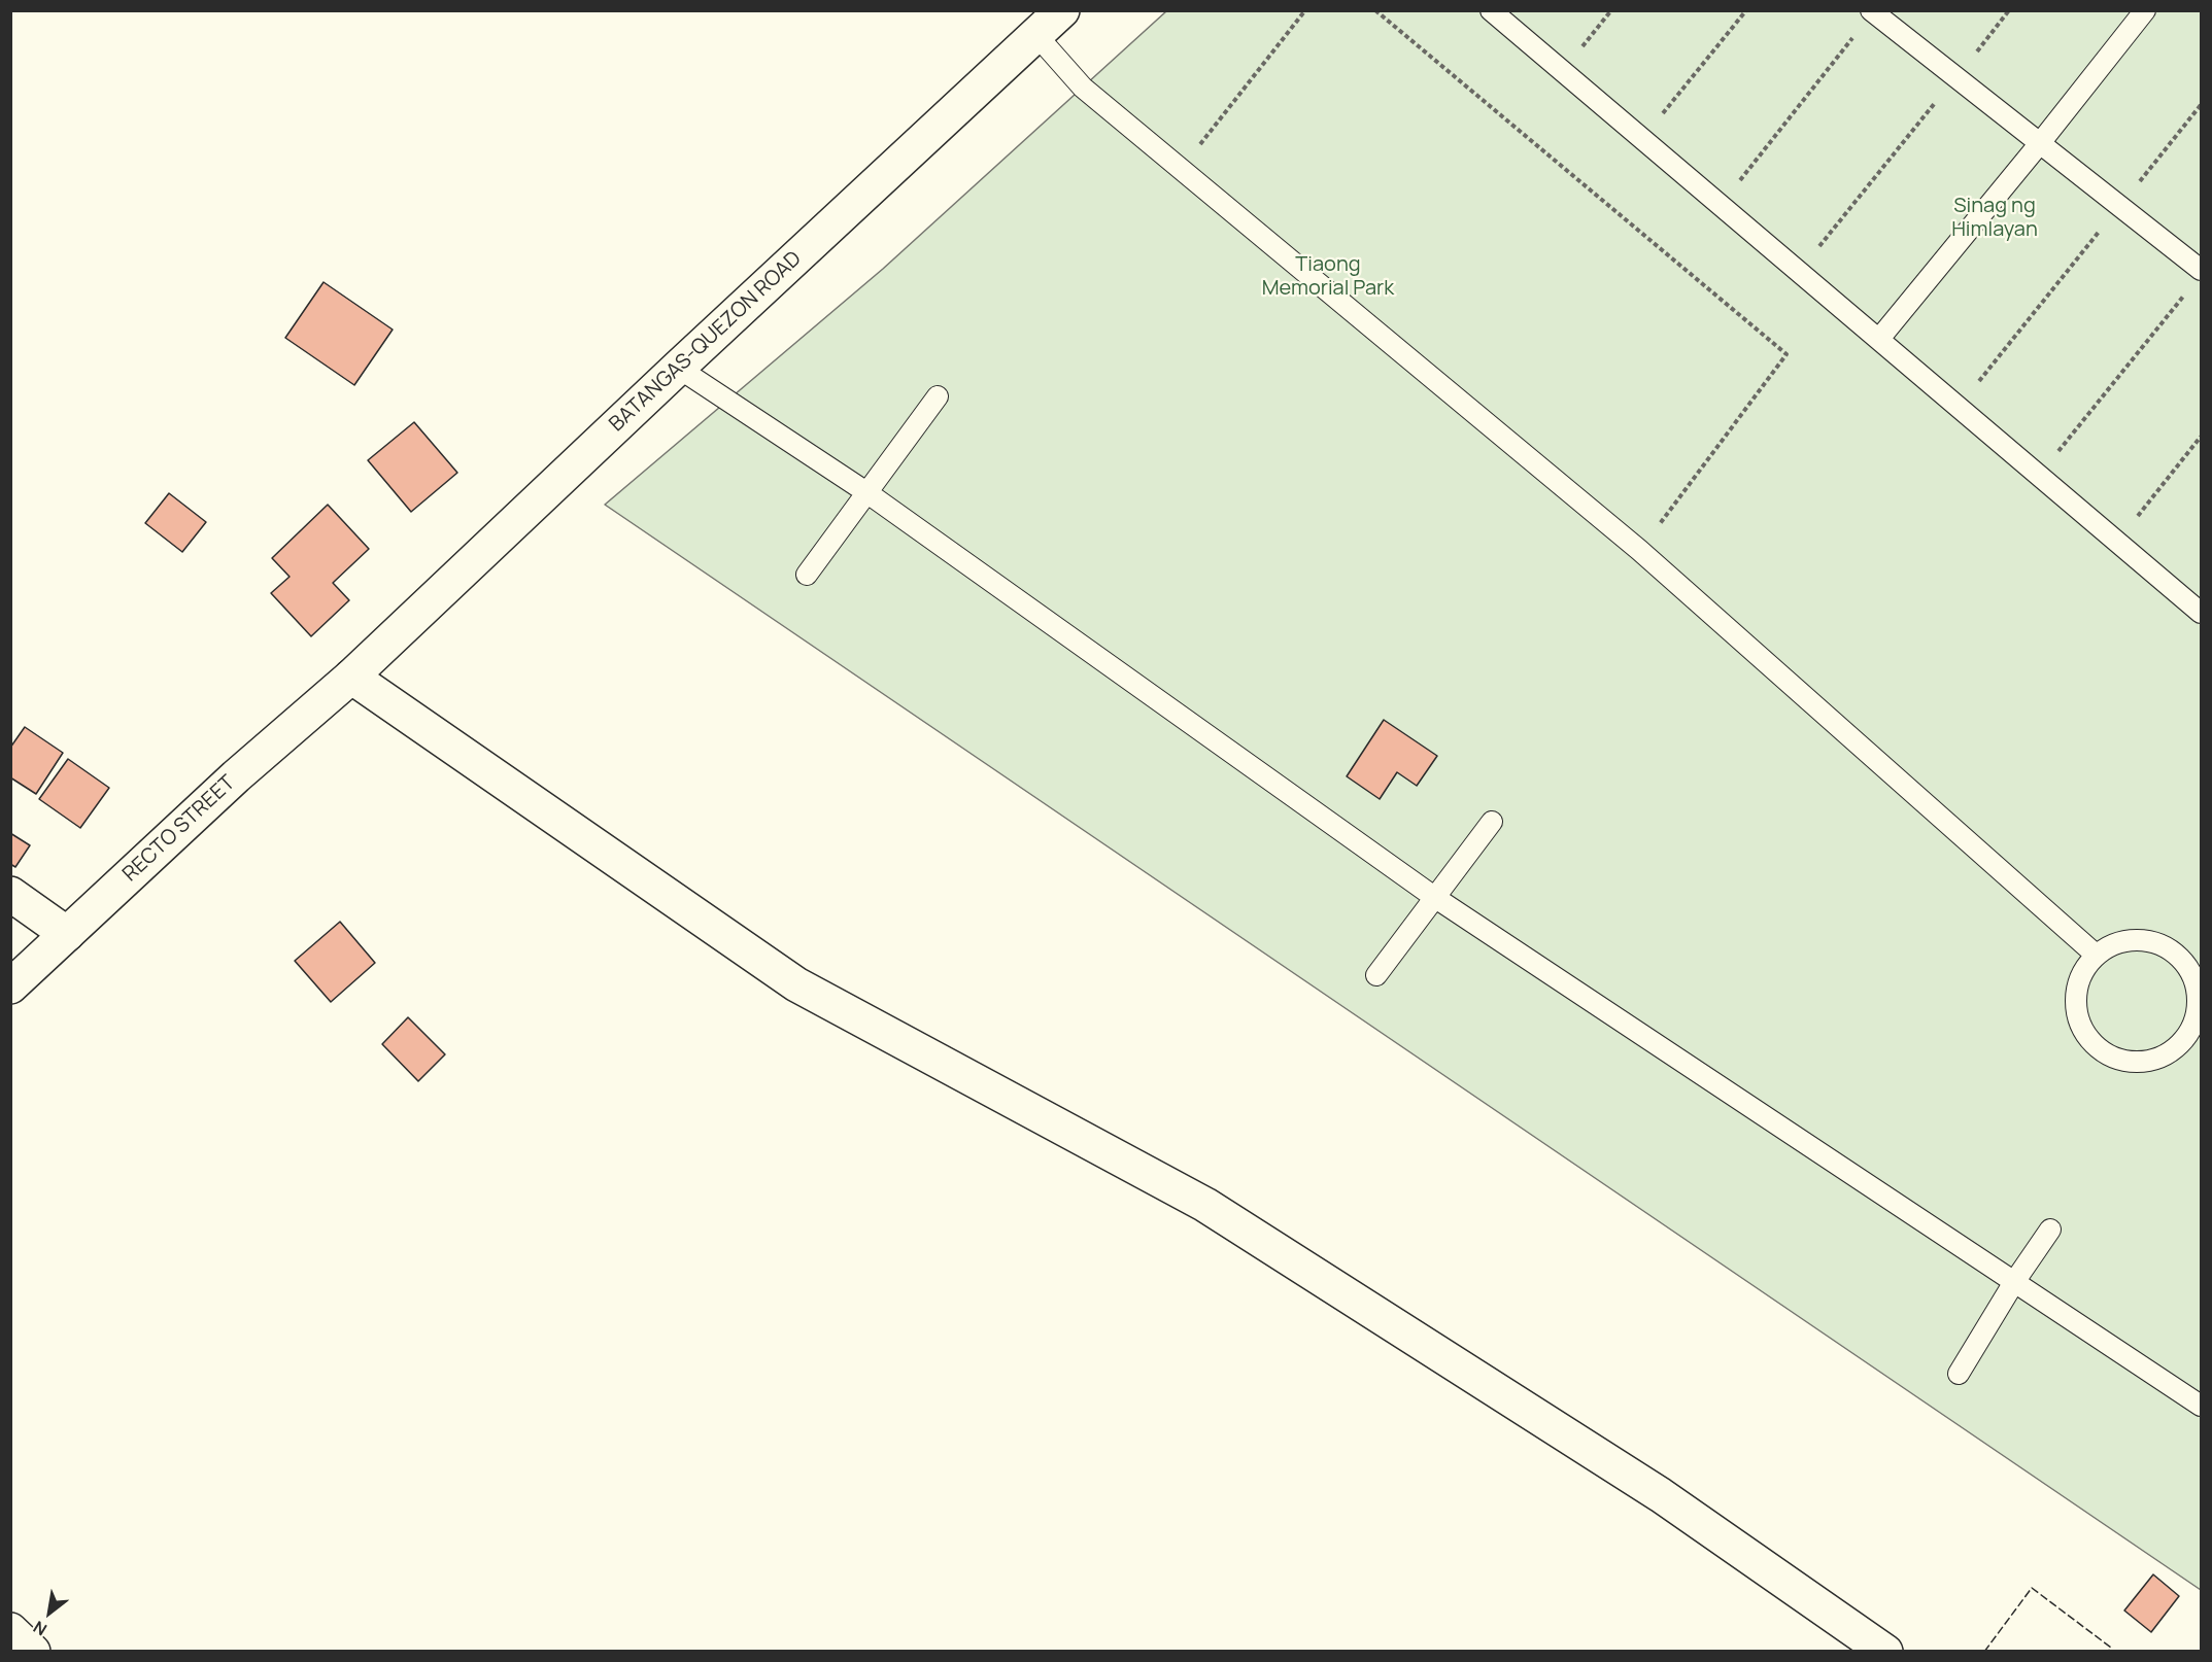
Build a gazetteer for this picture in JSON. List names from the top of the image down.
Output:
{
  "streets": {
    "street": ["BATANGAS-QUEZON ROAD", "RECTO STREET"]
  },
  "crossings": [
    ["BATANGAS-QUEZON ROAD", "RECTO STREET"]
  ],
  "parks": ["Sinag ng Himlayan", "Tiaong Memorial Park"],
  "north": "bottom left"
}
